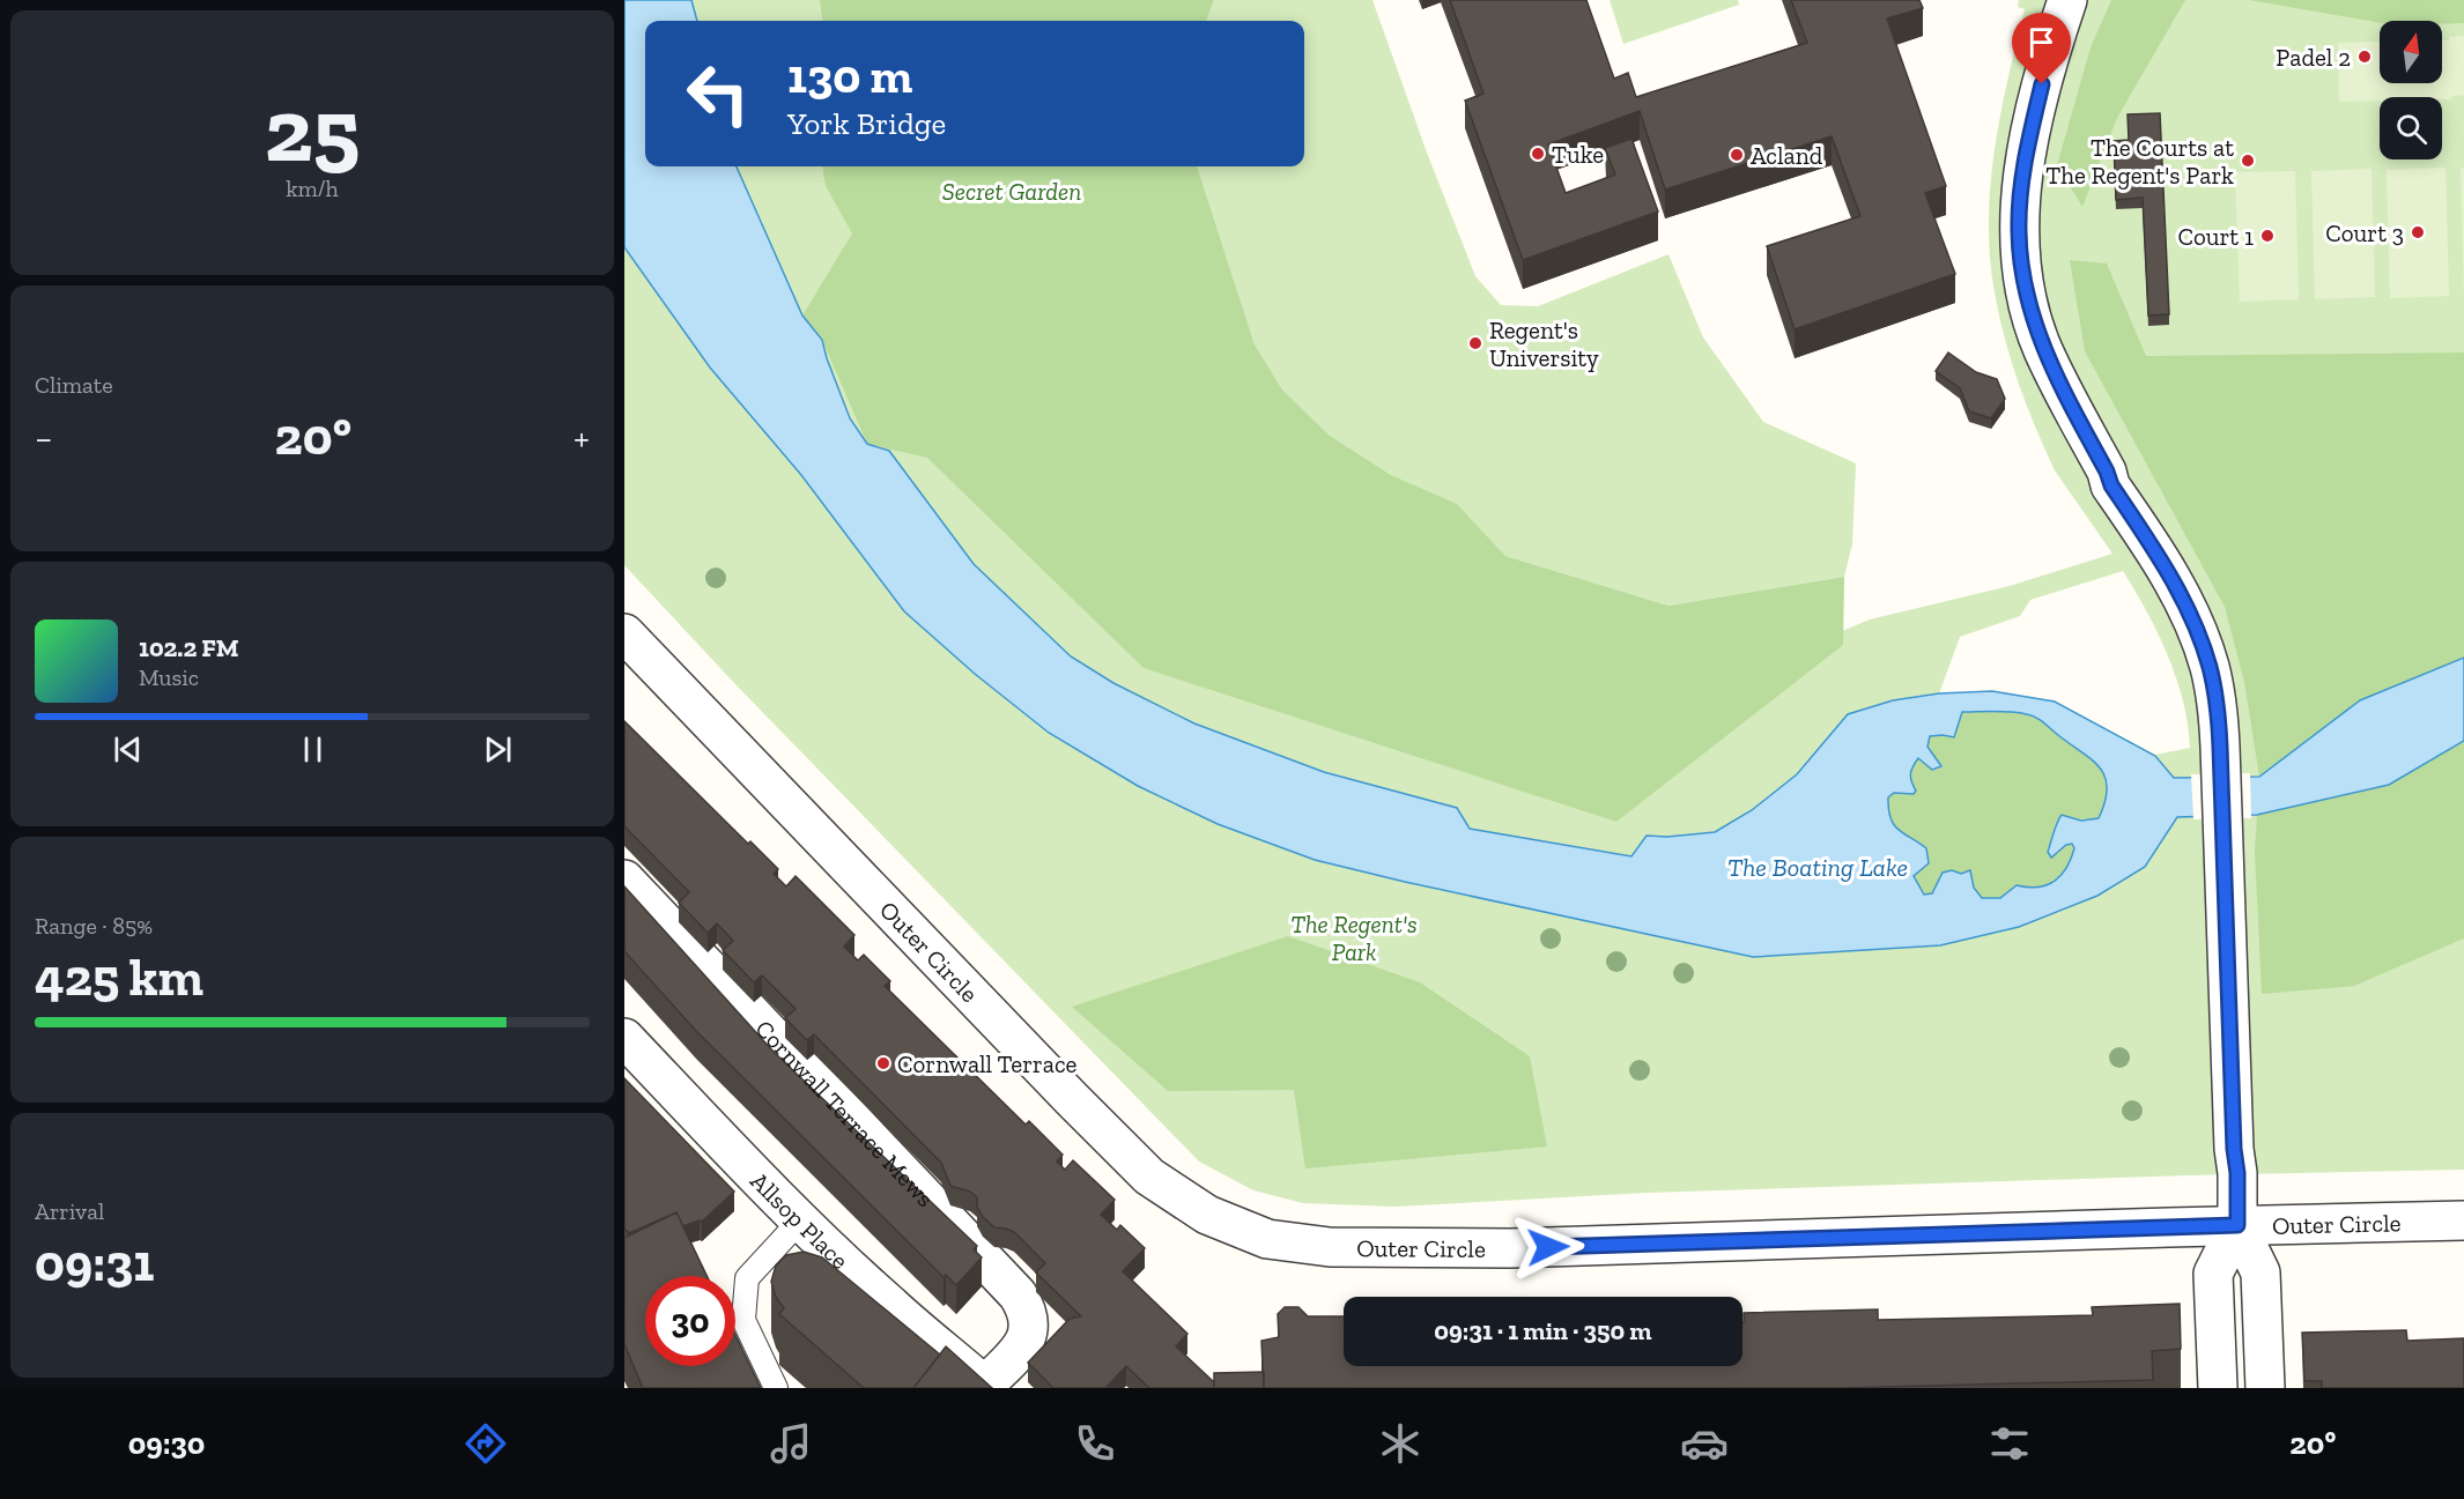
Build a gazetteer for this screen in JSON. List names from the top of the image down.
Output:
{
  "streets": {
    "street": ["Outer Circle", "Cornwall Terrace Mews", "Allsop Place"]
  },
  "crossings": [
    ["Cornwall Terrace Mews", "Allsop Place"]
  ],
  "water": ["The Boating Lake"],
  "parks": ["Secret Garden", "The Regent's Park"],
  "places": [
    "Padel 2",
    "Tuke",
    "Acland",
    "The Courts at The Regent's Park",
    "Court 3",
    "Court 1",
    "Regent's University",
    "Cornwall Terrace"
  ],
  "north": "top",
  "page": {
    "tile": [
      ["25", "km/h"],
      "Climate",
      ["Range · 85%", "425 km"],
      ["Arrival", "09:31"]
    ],
    "turn": ["130 m", "York Bridge"],
    "heat": ["−", "20°", "+"],
    "song": ["102.2 FM", "Music"],
    "limit": "30",
    "trip": "09:31 · 1 min · 350 m",
    "tabs": ["09:30", "20°"]
  }
}
